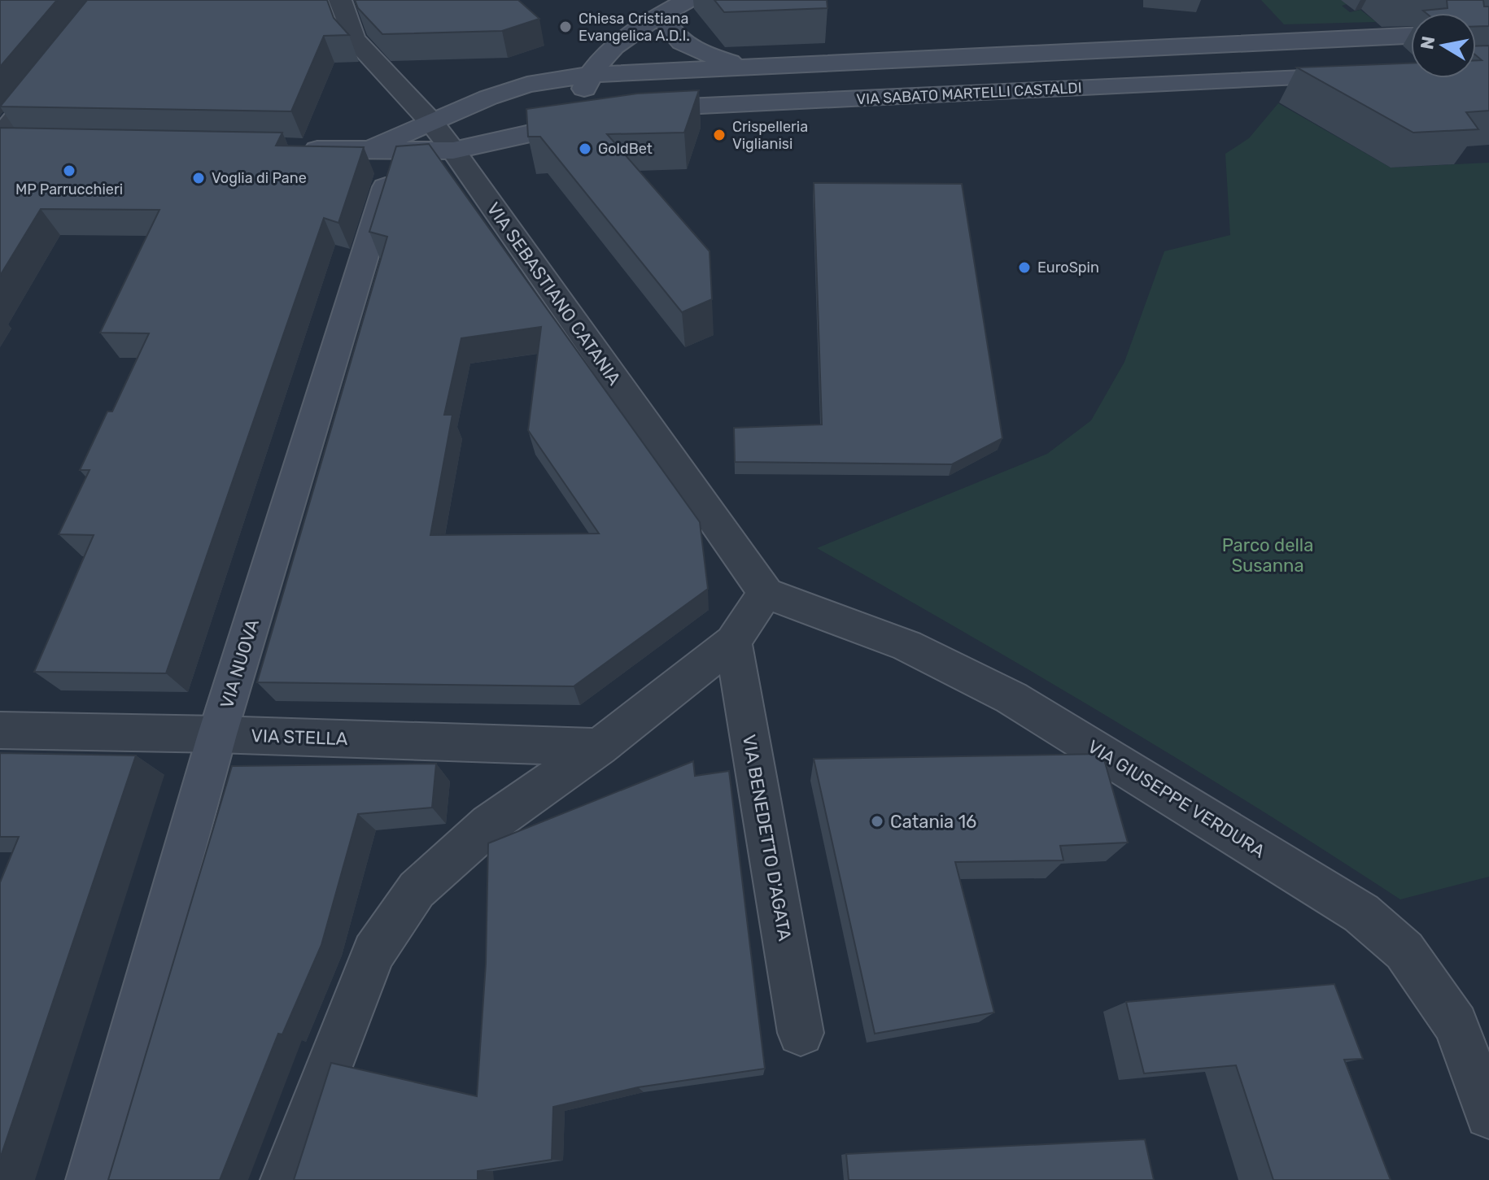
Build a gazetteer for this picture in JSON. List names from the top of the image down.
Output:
{
  "streets": {
    "main road": ["VIA SABATO MARTELLI CASTALDI", "VIA NUOVA"],
    "street": [
      "VIA SEBASTIANO CATANIA",
      "VIA STELLA",
      "VIA GIUSEPPE VERDURA",
      "VIA BENEDETTO D'AGATA"
    ]
  },
  "crossings": [
    ["VIA SEBASTIANO CATANIA", "VIA GIUSEPPE VERDURA"],
    ["VIA NUOVA", "VIA STELLA"]
  ],
  "parks": ["Parco della Susanna"],
  "places": [
    "Chiesa Cristiana Evangelica A.D.I.",
    "Crispelleria Viglianisi",
    "GoldBet",
    "MP Parrucchieri",
    "Voglia di Pane",
    "EuroSpin",
    "Catania 16"
  ],
  "north": "left"
}
